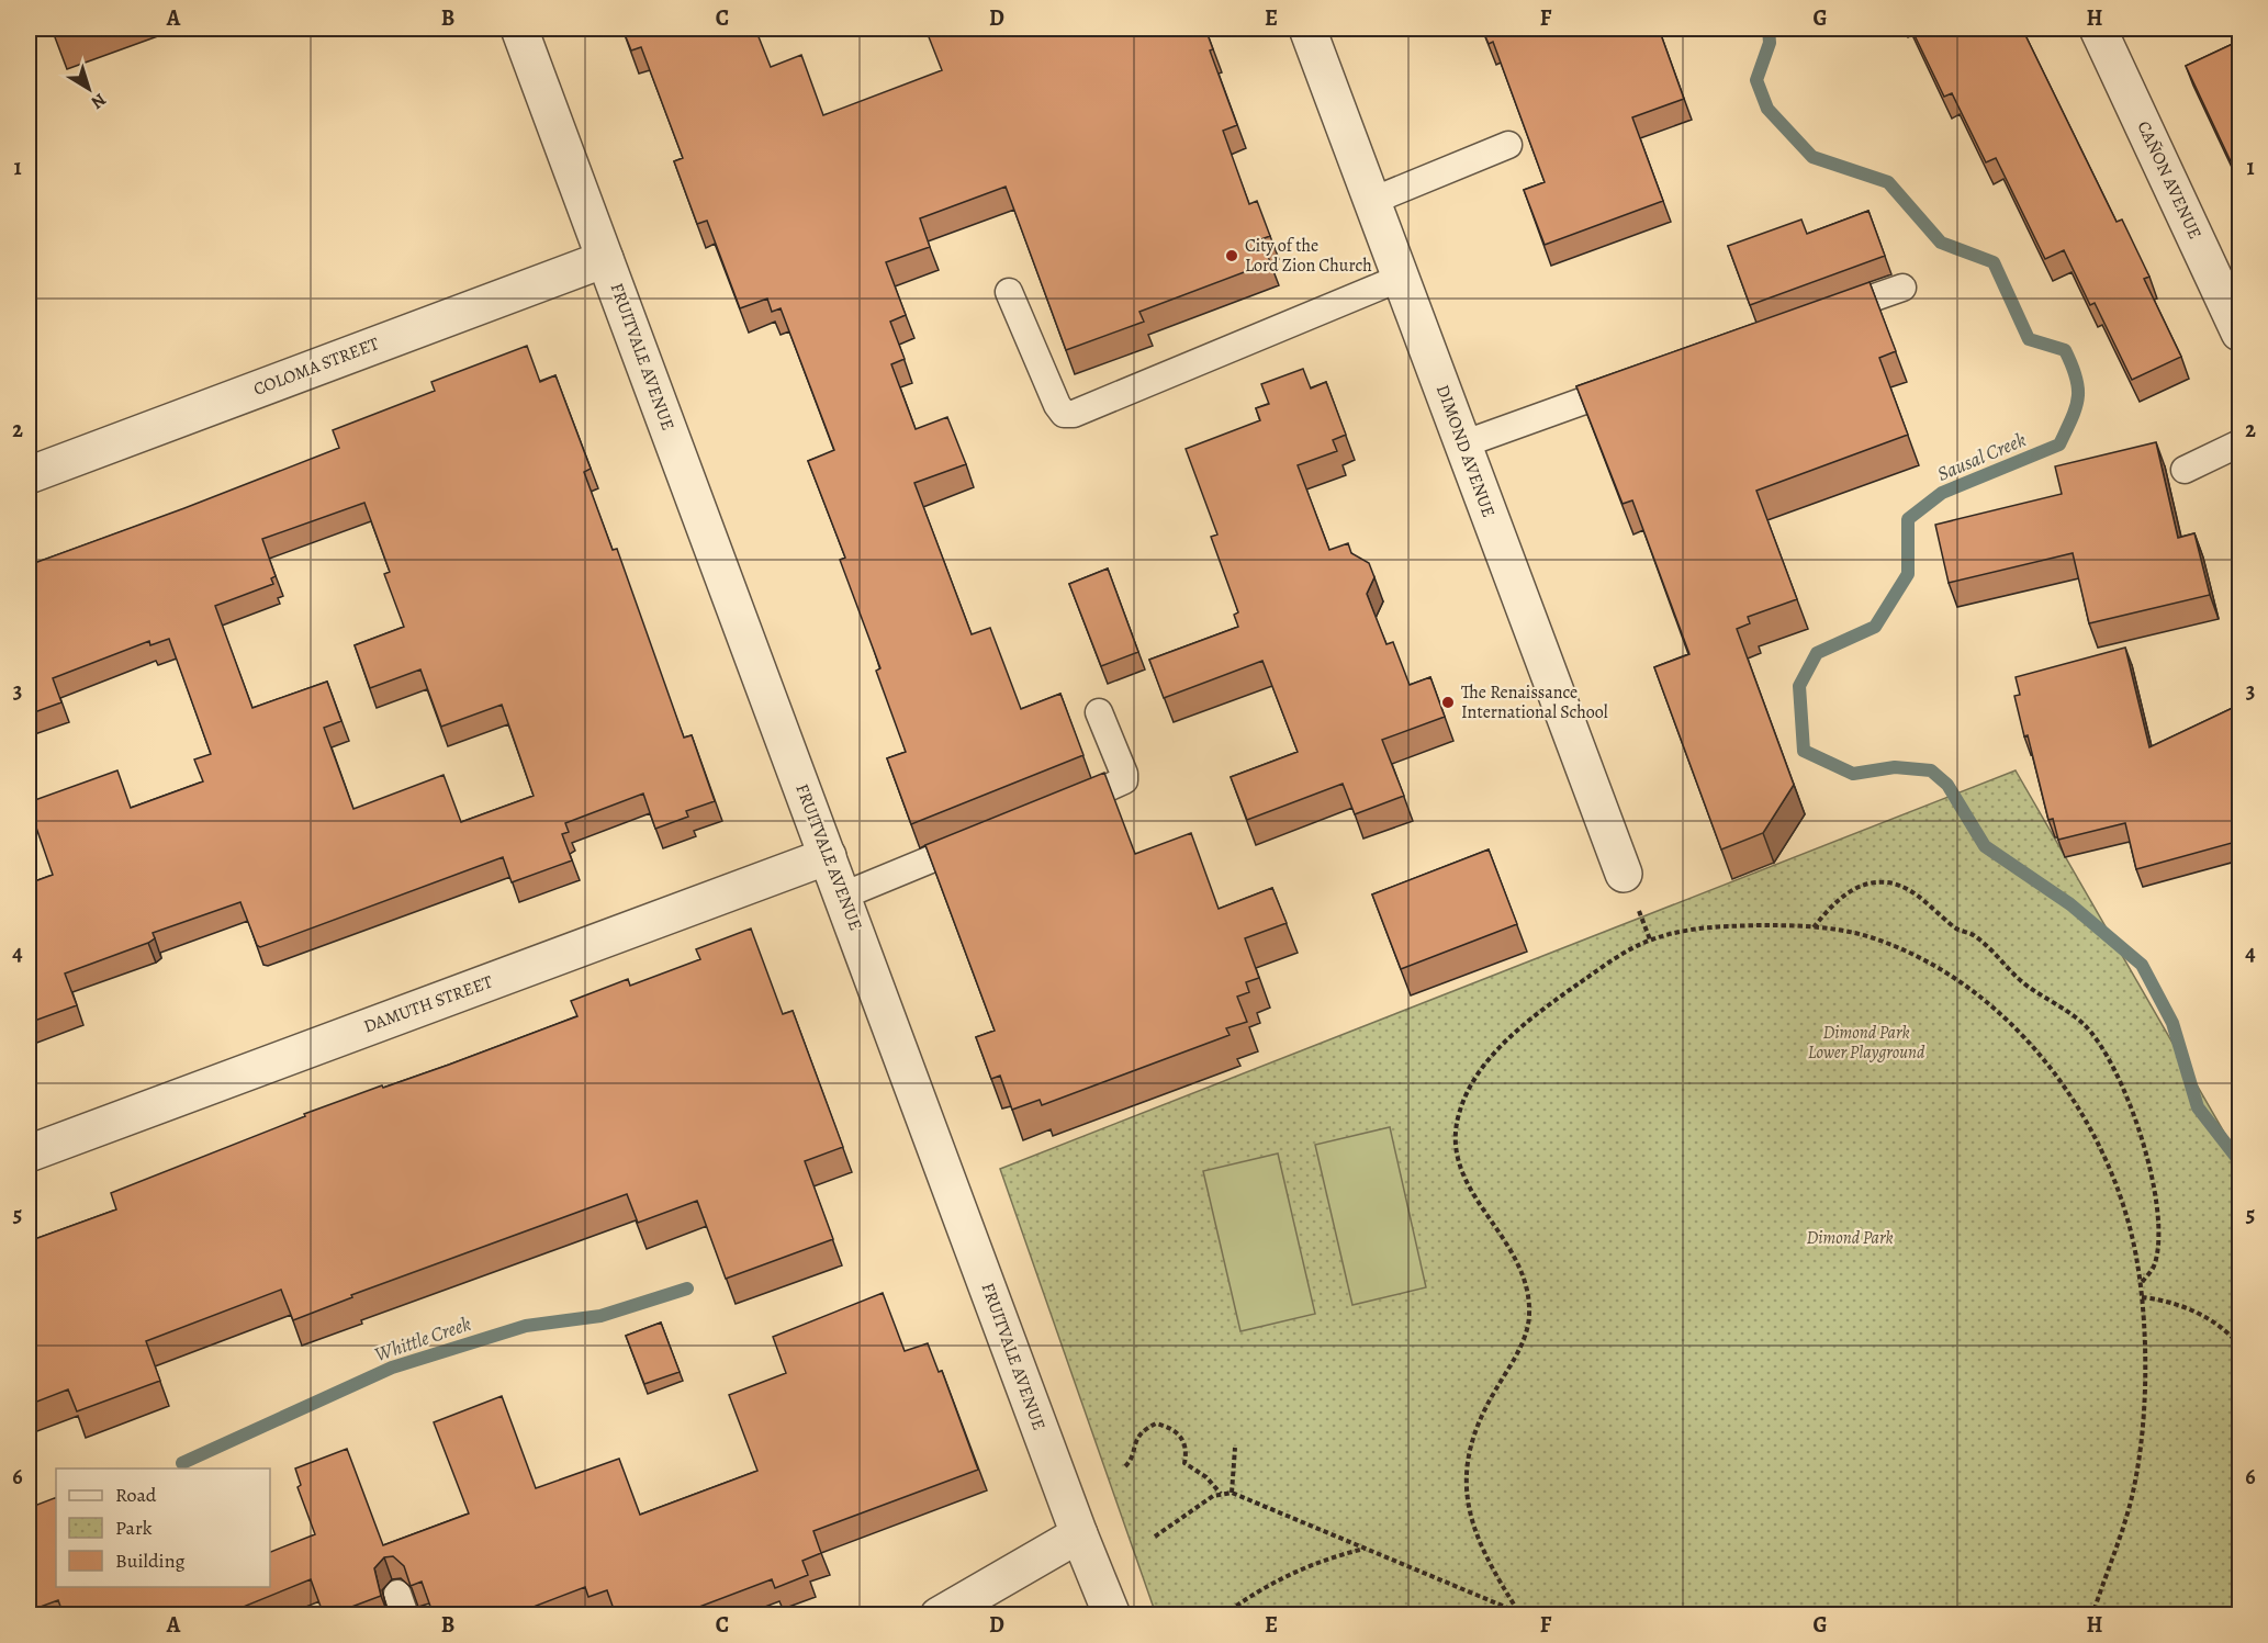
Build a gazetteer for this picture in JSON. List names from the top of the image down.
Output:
{
  "streets": {
    "street": [
      "CAÑON AVENUE",
      "FRUITVALE AVENUE",
      "COLOMA STREET",
      "DIMOND AVENUE",
      "DAMUTH STREET"
    ]
  },
  "crossings": [
    ["FRUITVALE AVENUE", "COLOMA STREET"],
    ["FRUITVALE AVENUE", "DAMUTH STREET"]
  ],
  "water": ["Sausal Creek", "Whittle Creek"],
  "parks": ["Dimond Park Lower Playground", "Dimond Park"],
  "places": ["City of the Lord Zion Church", "The Renaissance International School"],
  "legend": ["Road", "Park", "Building"],
  "north": "bottom right",
  "grid": {
    "columns": [
      "A",
      "B",
      "C",
      "D",
      "E",
      "F",
      "G",
      "H"
    ],
    "rows": [
      "1",
      "2",
      "3",
      "4",
      "5",
      "6"
    ]
  }
}
